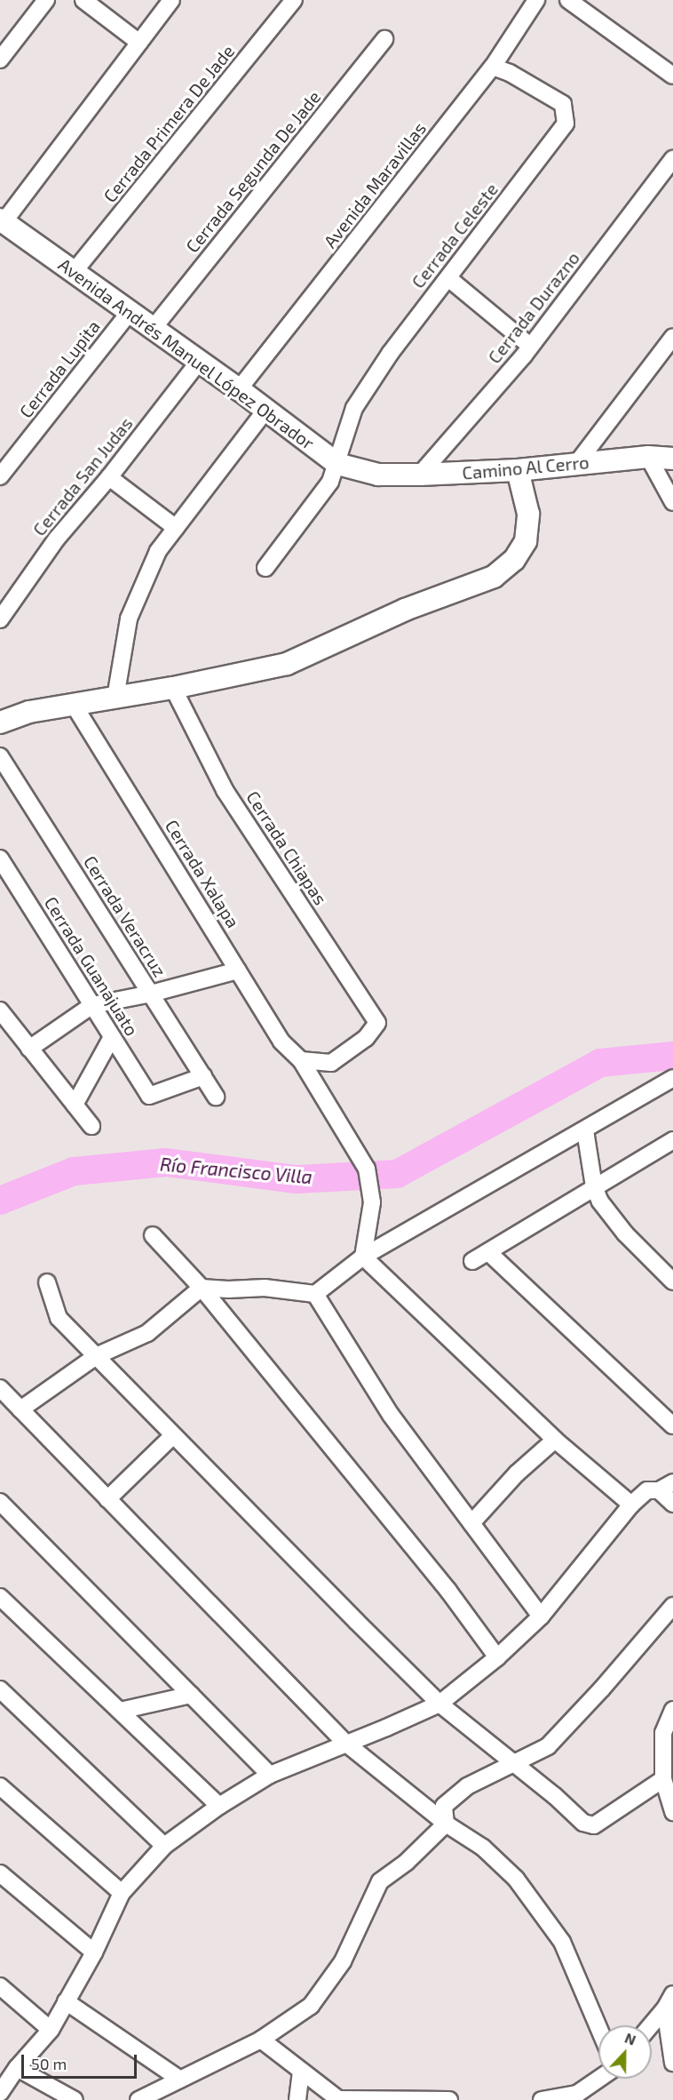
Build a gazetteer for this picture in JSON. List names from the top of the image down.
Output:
{
  "streets": {
    "main road": ["Avenida Andrés Manuel López Obrador", "Camino Al Cerro"],
    "street": [
      "Cerrada Primera De Jade",
      "Cerrada Segunda De Jade",
      "Avenida Maravillas",
      "Cerrada Celeste",
      "Cerrada Durazno",
      "Cerrada Lupita",
      "Cerrada San Judas",
      "Cerrada Chiapas",
      "Cerrada Xalapa",
      "Cerrada Veracruz",
      "Cerrada Guanajuato"
    ]
  },
  "crossings": [
    ["Cerrada Primera De Jade", "Avenida Andrés Manuel López Obrador"],
    ["Cerrada Segunda De Jade", "Avenida Andrés Manuel López Obrador"],
    ["Avenida Maravillas", "Cerrada Celeste"],
    ["Avenida Maravillas", "Avenida Andrés Manuel López Obrador"],
    ["Cerrada Celeste", "Avenida Andrés Manuel López Obrador"],
    ["Cerrada Durazno", "Camino Al Cerro"],
    ["Avenida Andrés Manuel López Obrador", "Cerrada Lupita"],
    ["Avenida Andrés Manuel López Obrador", "Camino Al Cerro"],
    ["Avenida Andrés Manuel López Obrador", "Cerrada San Judas"],
    ["Cerrada Chiapas", "Cerrada Xalapa"],
    ["Cerrada Veracruz", "Cerrada Guanajuato"]
  ],
  "water": ["Río Francisco Villa"],
  "scale_bar": "50 m",
  "north": "top"
}
